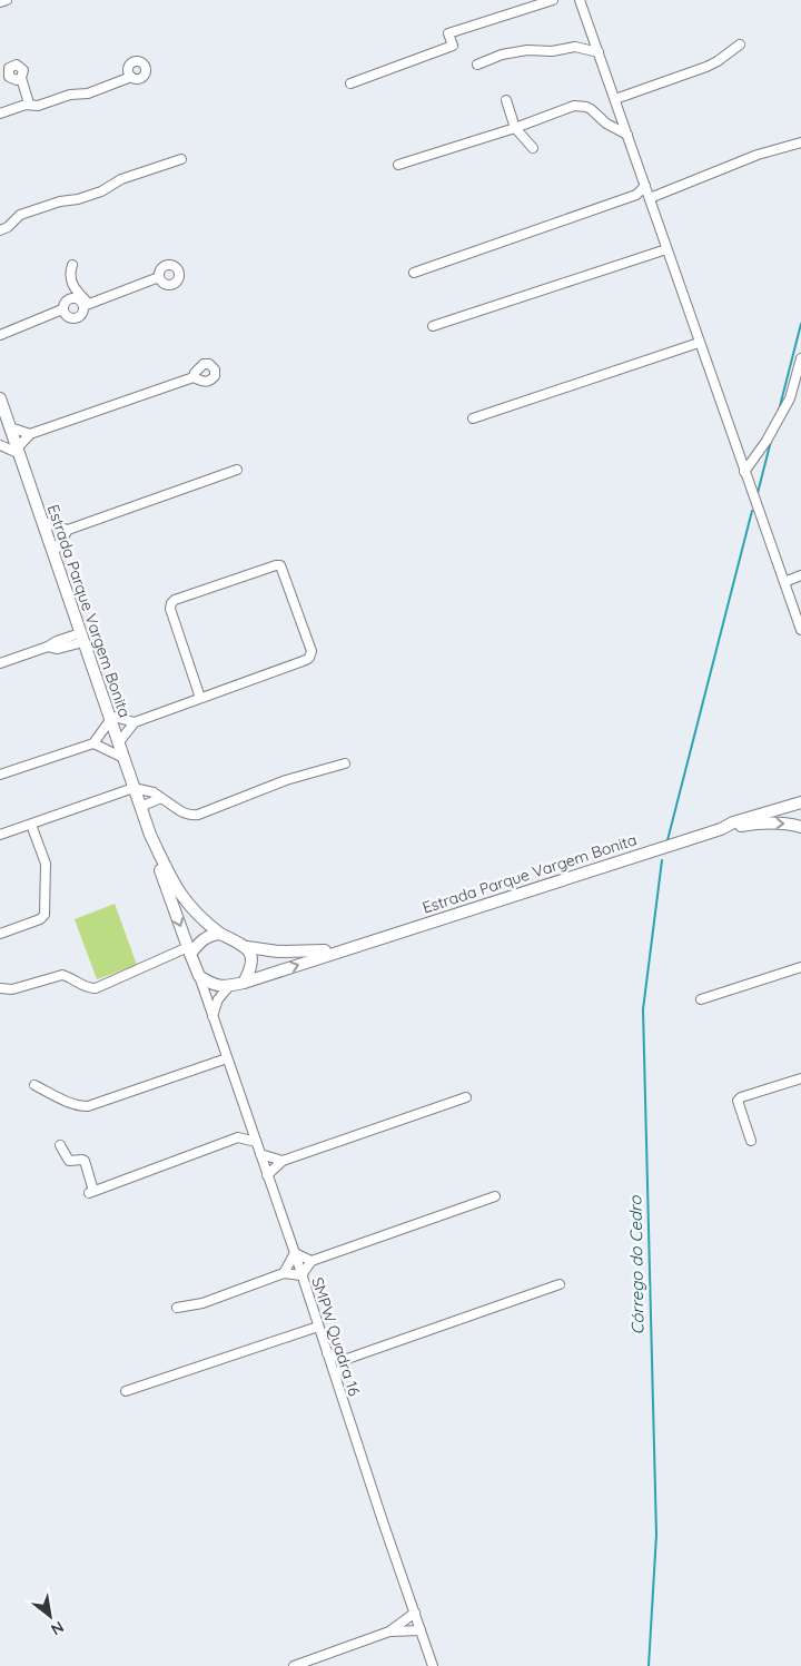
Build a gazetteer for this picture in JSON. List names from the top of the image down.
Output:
{
  "streets": {
    "main road": ["Estrada Parque Vargem Bonita"],
    "street": ["SMPW Quadra 16"]
  },
  "crossings": [
    ["Estrada Parque Vargem Bonita", "SMPW Quadra 16"]
  ],
  "water": ["Córrego do Cedro"],
  "north": "bottom right"
}
